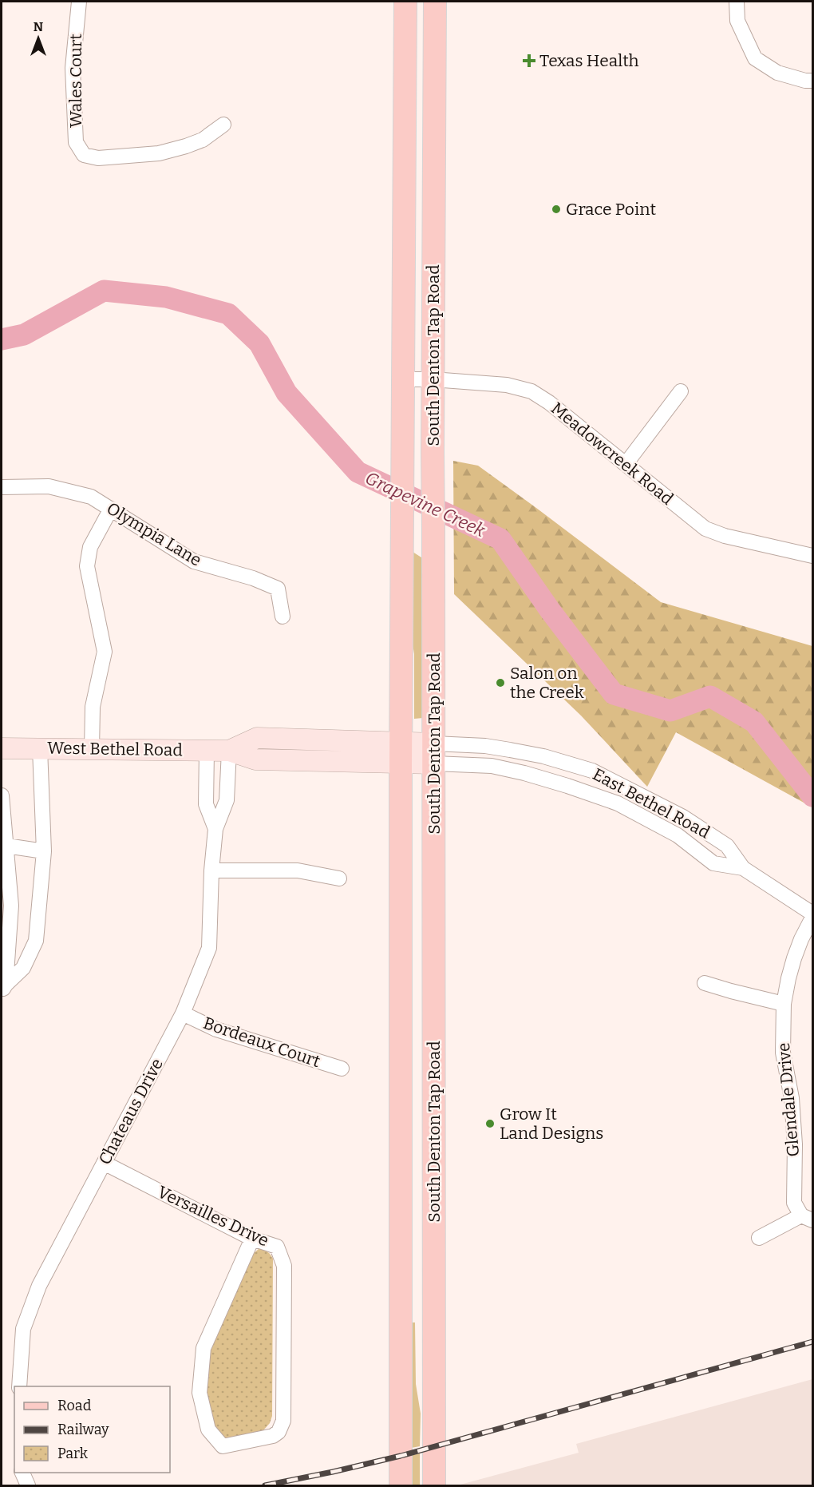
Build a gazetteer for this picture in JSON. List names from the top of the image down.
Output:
{
  "streets": {
    "main road": ["South Denton Tap Road", "West Bethel Road"],
    "street": [
      "Wales Court",
      "Meadowcreek Road",
      "Olympia Lane",
      "East Bethel Road",
      "Bordeaux Court",
      "Glendale Drive",
      "Chateaus Drive",
      "Versailles Drive"
    ]
  },
  "crossings": [
    ["South Denton Tap Road", "Meadowcreek Road"],
    ["South Denton Tap Road", "West Bethel Road"],
    ["South Denton Tap Road", "East Bethel Road"],
    ["West Bethel Road", "East Bethel Road"],
    ["West Bethel Road", "Chateaus Drive"],
    ["East Bethel Road", "Glendale Drive"],
    ["Bordeaux Court", "Chateaus Drive"],
    ["Chateaus Drive", "Versailles Drive"]
  ],
  "water": ["Grapevine Creek"],
  "places": {
    "health": ["Texas Health"],
    "other": ["Grace Point", "Salon on the Creek", "Grow It Land Designs"]
  },
  "legend": ["Road", "Railway", "Park"],
  "north": "top"
}
